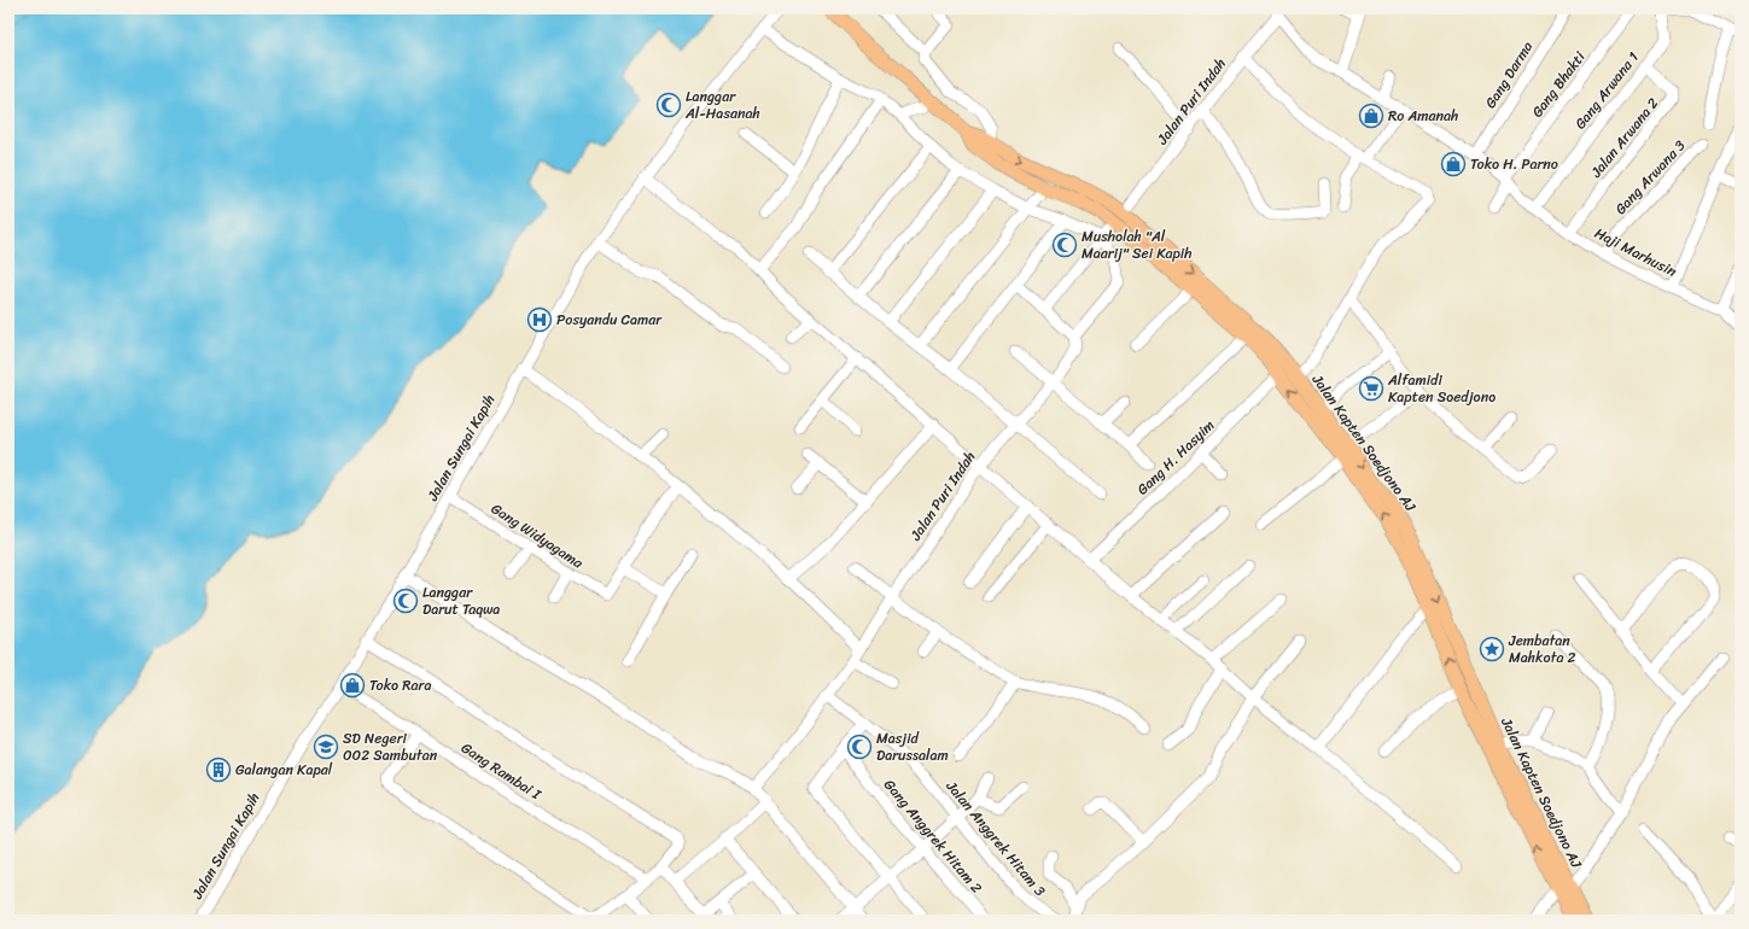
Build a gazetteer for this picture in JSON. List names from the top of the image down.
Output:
{
  "streets": {
    "main road": ["Jalan Kapten Soedjono AJ"],
    "street": [
      "Gang Darma",
      "Gang Bhakti",
      "Gang Arwana 1",
      "Jalan Puri Indah",
      "Jalan Arwana 2",
      "Gang Arwana 3",
      "Haji Marhusin",
      "Jalan Sungai Kapih",
      "Gang H. Hasyim",
      "Gang Widyagama",
      "Gang Rambai I",
      "Gang Anggrek Hitam 2",
      "Jalan Anggrek Hitam 3"
    ]
  },
  "crossings": [
    ["Gang Darma", "Haji Marhusin"],
    ["Gang Bhakti", "Haji Marhusin"],
    ["Gang Arwana 1", "Jalan Arwana 2"],
    ["Gang Arwana 1", "Haji Marhusin"],
    ["Jalan Puri Indah", "Haji Marhusin"],
    ["Jalan Puri Indah", "Jalan Anggrek Hitam 3"],
    ["Jalan Arwana 2", "Haji Marhusin"],
    ["Gang Arwana 3", "Haji Marhusin"],
    ["Jalan Kapten Soedjono AJ", "Gang H. Hasyim"],
    ["Jalan Sungai Kapih", "Gang Widyagama"],
    ["Jalan Sungai Kapih", "Gang Rambai I"]
  ],
  "places": {
    "mosque": [
      "Langgar Al-Hasanah",
      "Musholah \"Al Maarij\" Sei Kapih",
      "Langgar Darut Taqwa",
      "Masjid Darussalam"
    ],
    "shop": ["Ro Amanah", "Toko H. Parno", "Toko Rara"],
    "hospital": ["Posyandu Camar"],
    "supermarket": ["Alfamidi Kapten Soedjono"],
    "place": ["Jembatan Mahkota 2"],
    "school or university": ["SD Negeri 002 Sambutan"],
    "building": ["Galangan Kapal"]
  }
}
